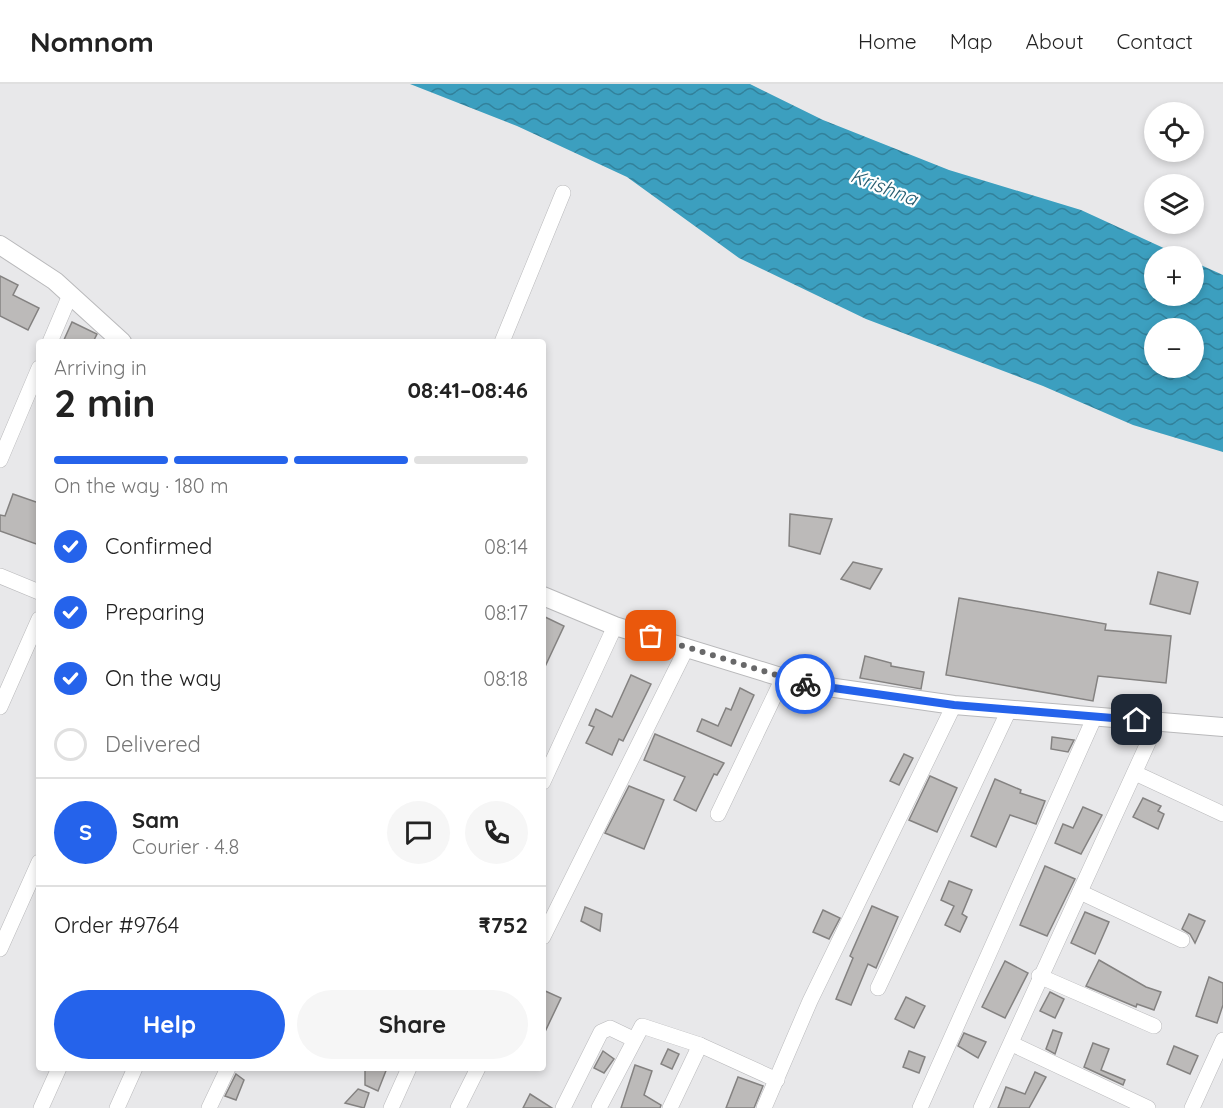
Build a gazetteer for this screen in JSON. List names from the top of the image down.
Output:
{
  "water": ["Krishna"],
  "page": {
    "header": "Nomnom",
    "nav": [
      "Home",
      "Map",
      "About",
      "Contact"
    ],
    "map_buttons": ["+", "−"],
    "heading": ["2 min", "Arriving in", "08:41–08:46"],
    "panel": [
      "Sam",
      "Courier · 4.8",
      "Order #9764",
      "₹752"
    ],
    "bar": "On the way · 180 m",
    "list": [
      ["Confirmed", "08:14"],
      ["Preparing", "08:17"],
      ["On the way", "08:18"],
      "Delivered"
    ],
    "round": "S",
    "buttons": ["Help", "Share"]
  }
}
